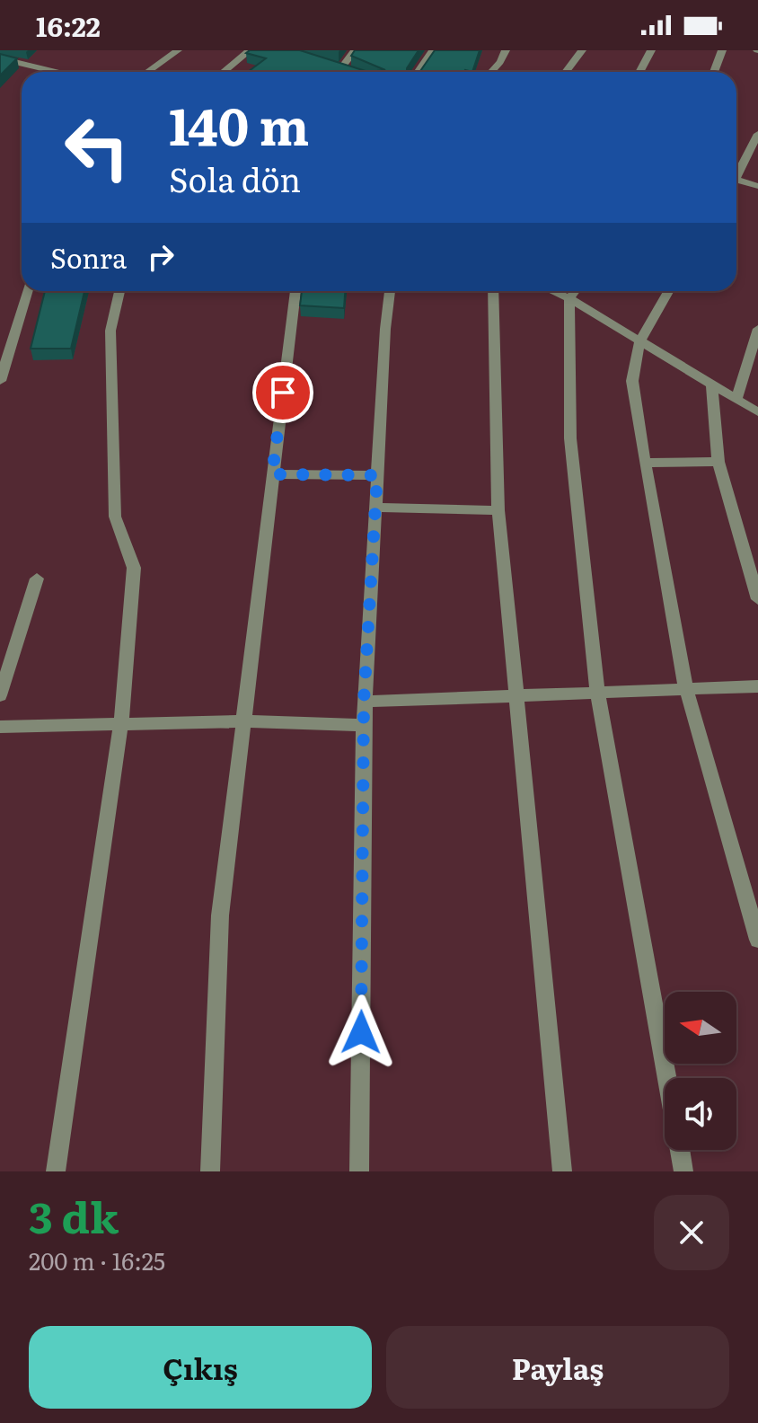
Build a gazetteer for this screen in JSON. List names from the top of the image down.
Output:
{
  "north": "left",
  "page": {
    "status": "16:22",
    "turn": ["140 m", "Sola dön"],
    "then": "Sonra",
    "heading": ["3 dk", "200 m · 16:25"],
    "buttons": ["Çıkış", "Paylaş"]
  }
}
